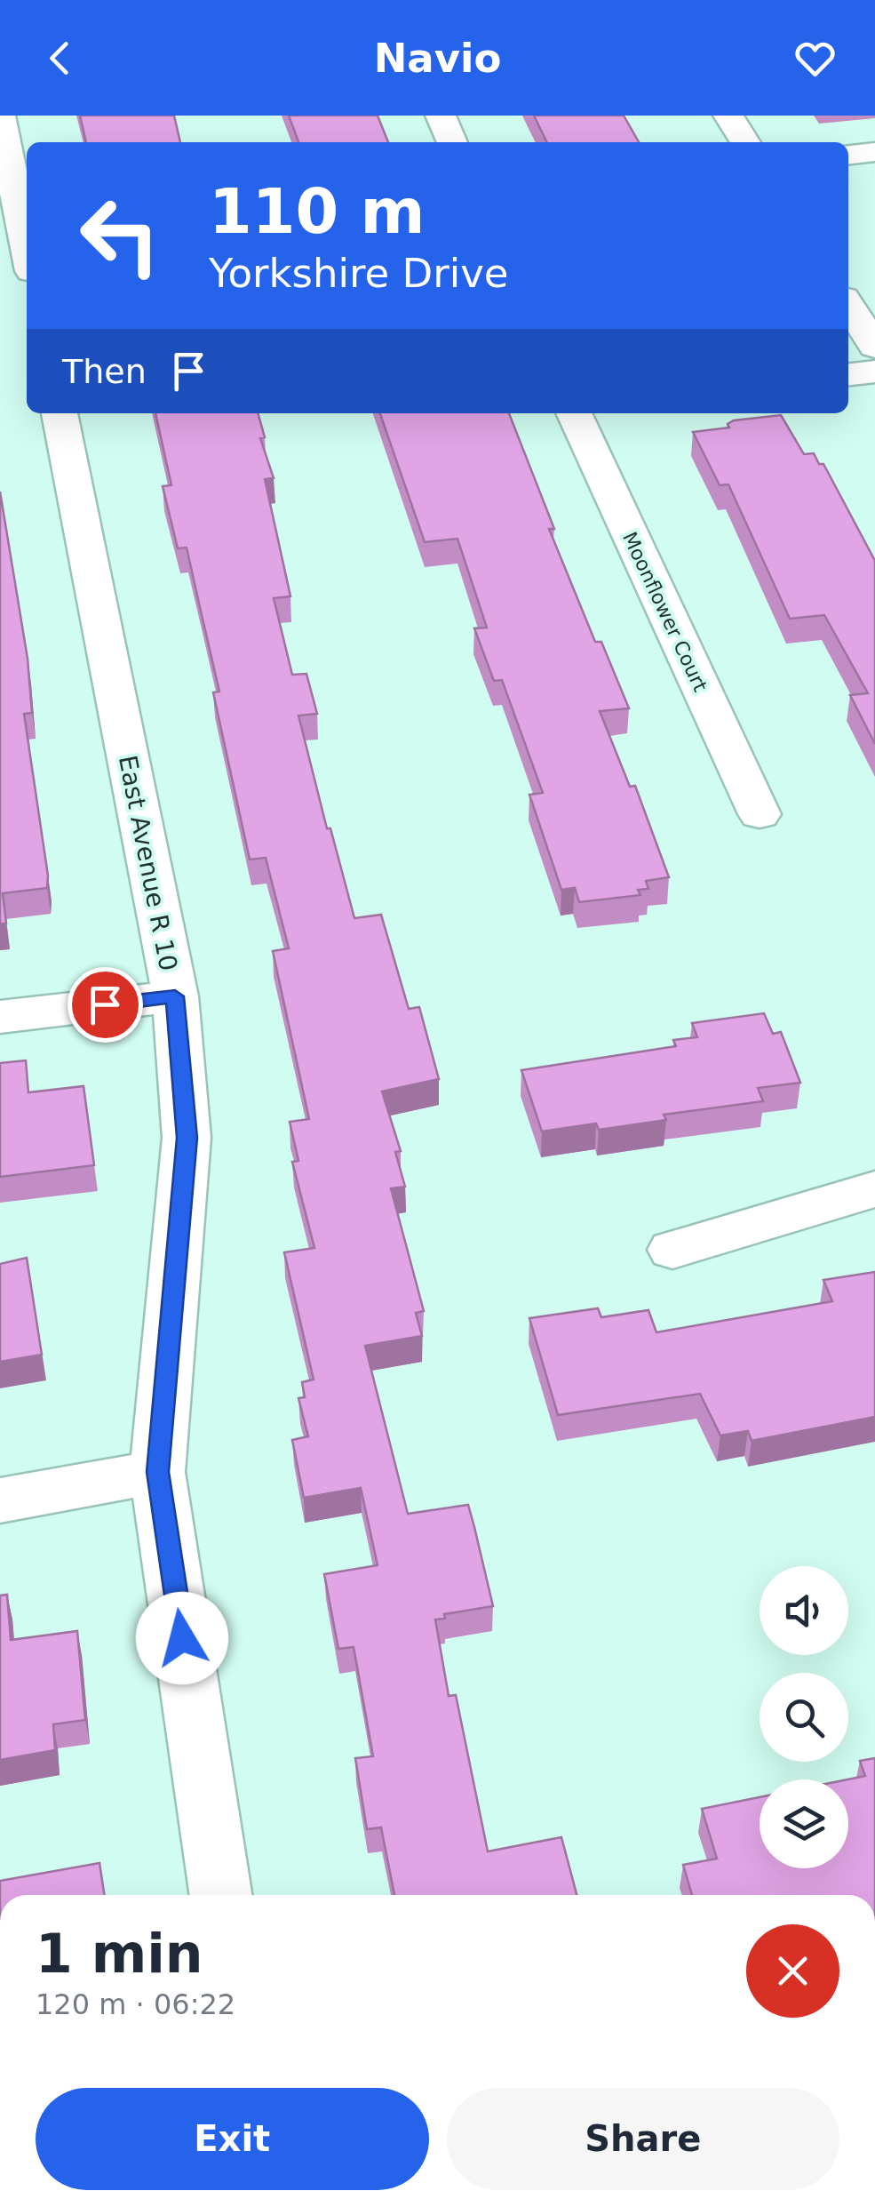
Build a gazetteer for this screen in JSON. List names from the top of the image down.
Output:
{
  "streets": {
    "street": ["Moonflower Court", "East Avenue R 10"]
  },
  "page": {
    "header": "Navio",
    "turn": ["110 m", "Yorkshire Drive"],
    "then": "Then",
    "heading": ["1 min", "120 m · 06:22"],
    "buttons": ["Exit", "Share"]
  }
}
